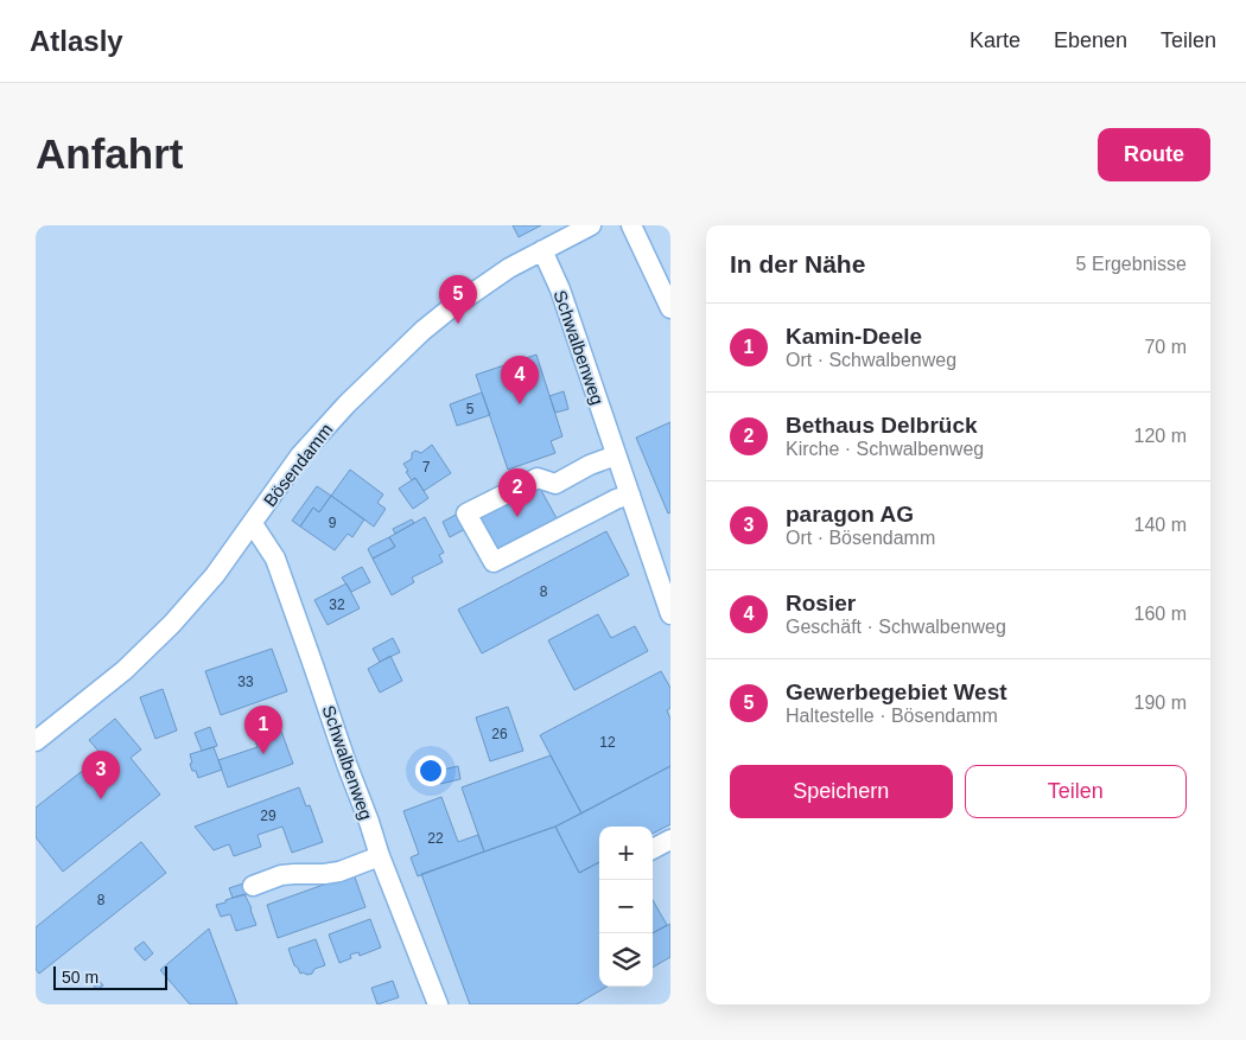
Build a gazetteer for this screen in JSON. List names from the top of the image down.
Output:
{
  "streets": {
    "street": ["Schwalbenweg", "Bösendamm"]
  },
  "crossings": [
    ["Schwalbenweg", "Bösendamm"]
  ],
  "house_numbers": [
    "5",
    "7",
    "9",
    "8",
    "32",
    "33",
    "26",
    "12",
    "29",
    "22",
    "8"
  ],
  "scale_bar": "50 m",
  "page": {
    "header": "Atlasly",
    "nav": ["Karte", "Ebenen", "Teilen"],
    "buttons": [
      "Route",
      ["Speichern", "Teilen"]
    ],
    "title": "Anfahrt",
    "heading": ["In der Nähe", "5 Ergebnisse"],
    "pins": [
      "5",
      "4",
      "2",
      "1",
      "3"
    ],
    "list": [
      {
        "mark": "1",
        "name": "Kamin-Deele",
        "note": "Ort · Schwalbenweg",
        "value": "70 m"
      },
      {
        "mark": "2",
        "name": "Bethaus Delbrück",
        "note": "Kirche · Schwalbenweg",
        "value": "120 m"
      },
      {
        "mark": "3",
        "name": "paragon AG",
        "note": "Ort · Bösendamm",
        "value": "140 m"
      },
      {
        "mark": "4",
        "name": "Rosier",
        "note": "Geschäft · Schwalbenweg",
        "value": "160 m"
      },
      {
        "mark": "5",
        "name": "Gewerbegebiet West",
        "note": "Haltestelle · Bösendamm",
        "value": "190 m"
      }
    ],
    "map_buttons": ["+", "−"],
    "scale": "50 m"
  }
}
